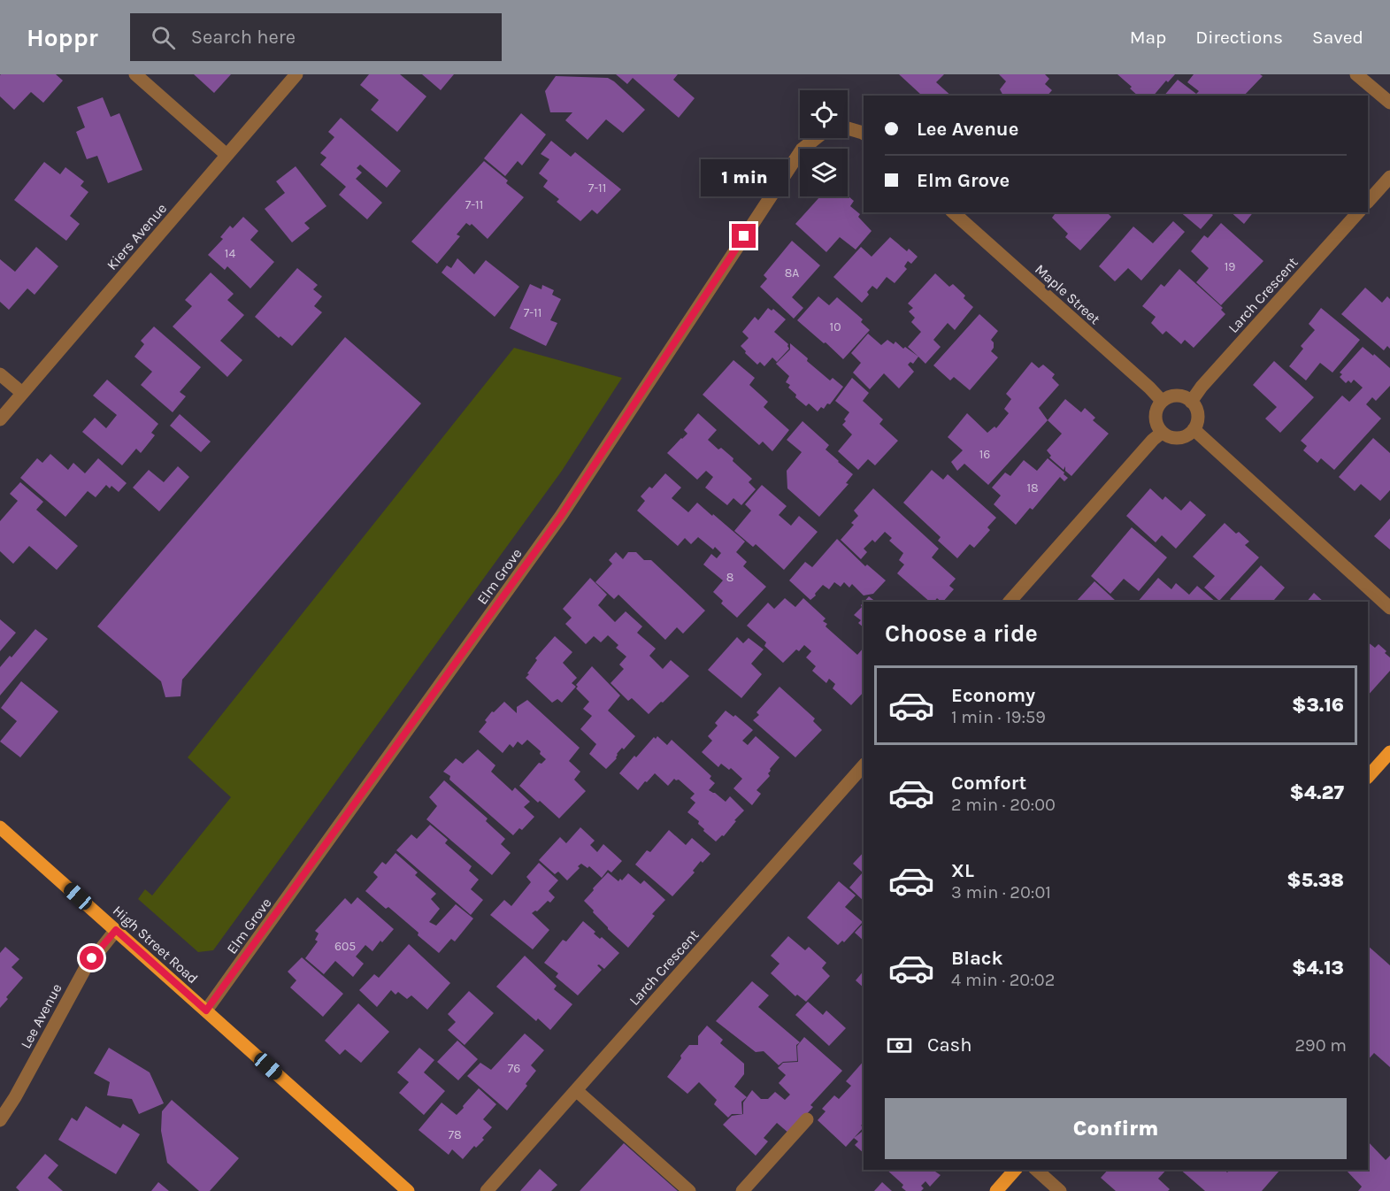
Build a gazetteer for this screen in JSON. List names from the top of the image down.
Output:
{
  "streets": {
    "main road": ["High Street Road"],
    "street": [
      "Kiers Avenue",
      "Maple Street",
      "Larch Crescent",
      "Elm Grove",
      "Lee Avenue"
    ]
  },
  "crossings": [
    ["Maple Street", "Larch Crescent"],
    ["Elm Grove", "High Street Road"],
    ["High Street Road", "Lee Avenue"]
  ],
  "house_numbers": [
    "7-11",
    "7-11",
    "14",
    "19",
    "8A",
    "7-11",
    "10",
    "16",
    "18",
    "8",
    "605",
    "76",
    "78"
  ],
  "page": {
    "header": "Hoppr",
    "search": "Search here",
    "nav": ["Map", "Directions", "Saved"],
    "banner": ["Lee Avenue", "Elm Grove"],
    "bubble": "1 min",
    "heading": "Choose a ride",
    "list": [
      {
        "name": "Economy",
        "note": "1 min · 19:59",
        "value": "$3.16"
      },
      {
        "name": "Comfort",
        "note": "2 min · 20:00",
        "value": "$4.27"
      },
      {
        "name": "XL",
        "note": "3 min · 20:01",
        "value": "$5.38"
      },
      {
        "name": "Black",
        "note": "4 min · 20:02",
        "value": "$4.13"
      }
    ],
    "pay": ["Cash", "290 m"],
    "buttons": "Confirm"
  }
}
